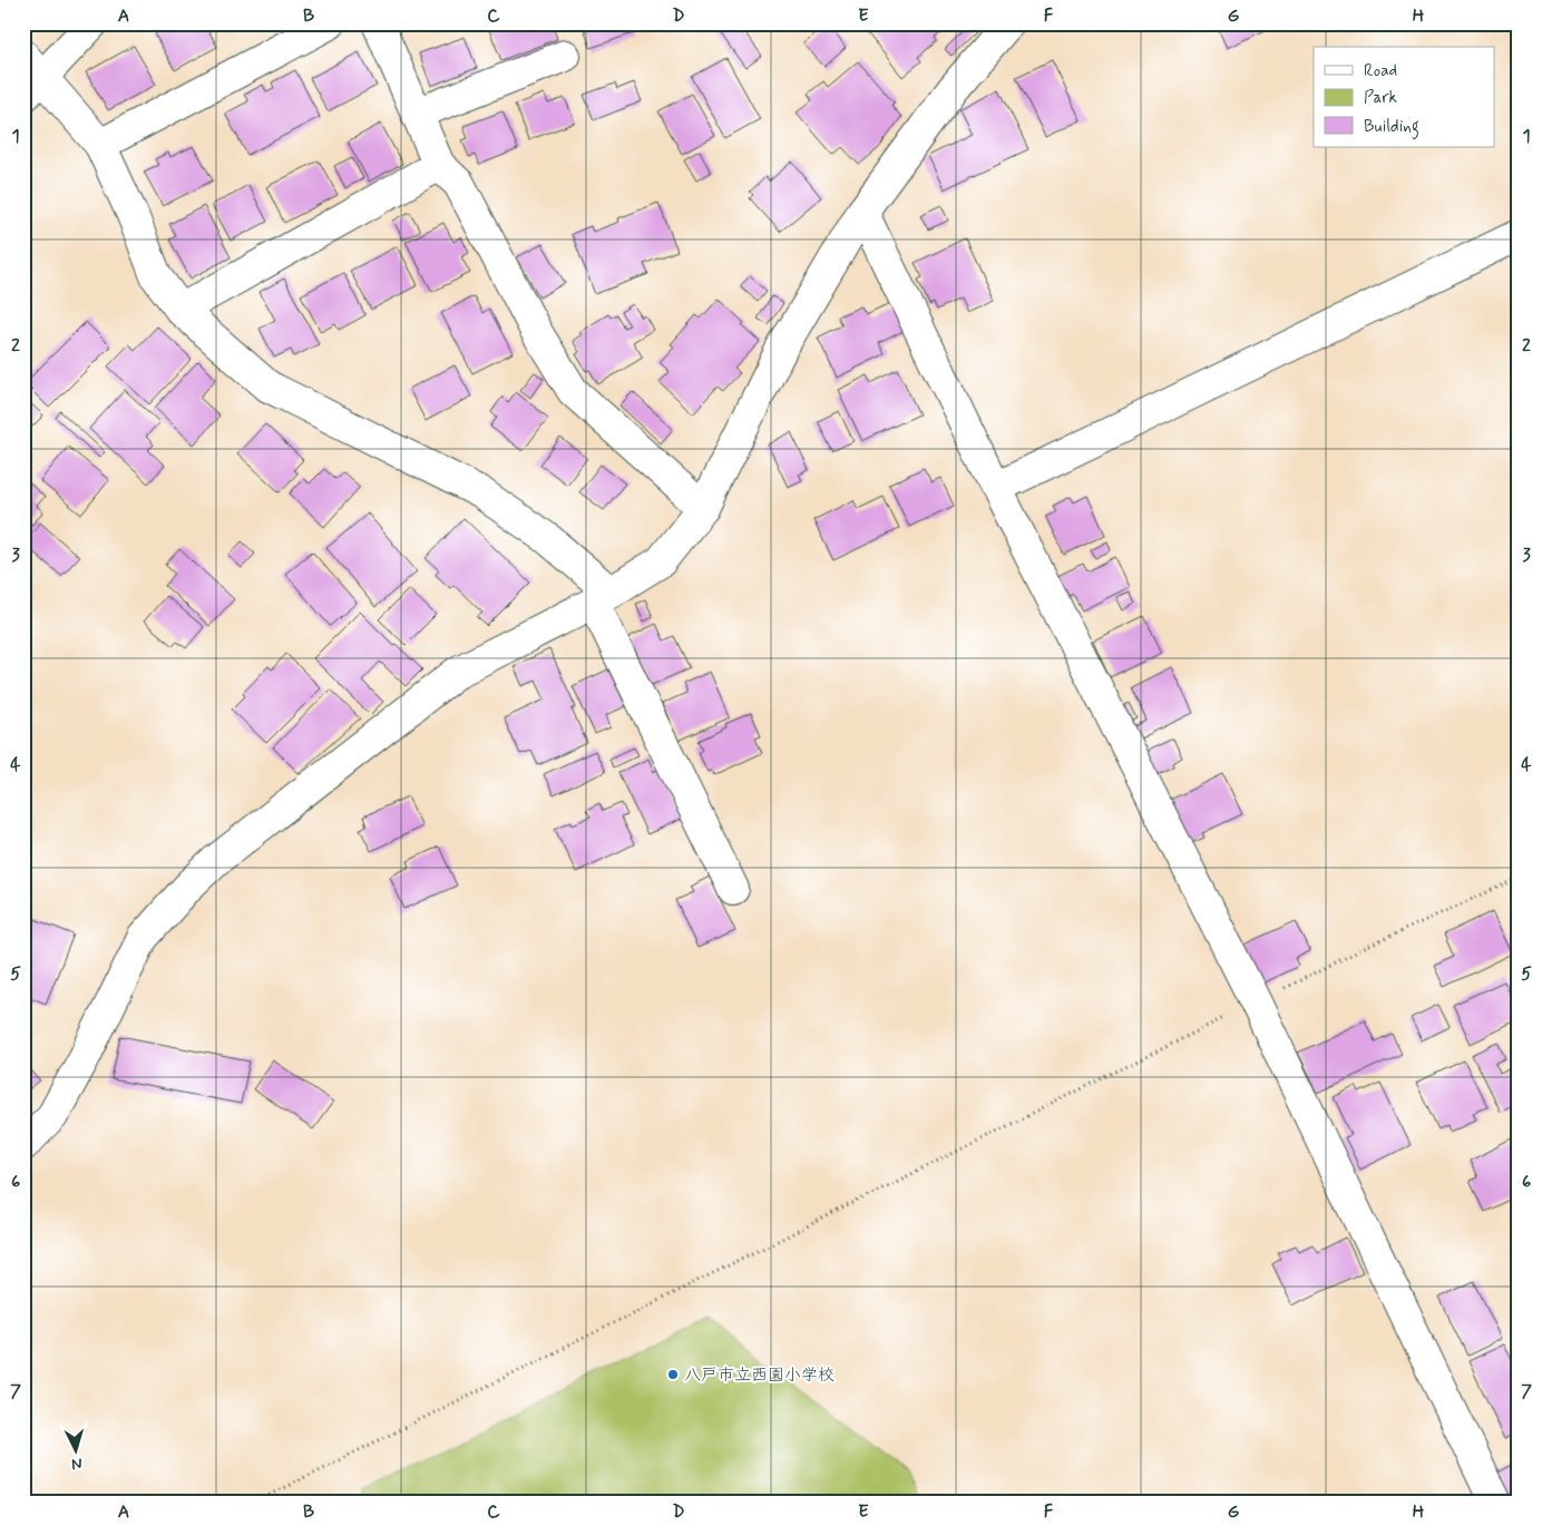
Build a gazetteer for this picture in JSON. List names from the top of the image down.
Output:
{
  "places": ["八戸市立西園小学校"],
  "legend": ["Road", "Park", "Building"],
  "north": "bottom",
  "grid": {
    "columns": [
      "A",
      "B",
      "C",
      "D",
      "E",
      "F",
      "G",
      "H"
    ],
    "rows": [
      "1",
      "2",
      "3",
      "4",
      "5",
      "6",
      "7"
    ]
  }
}
